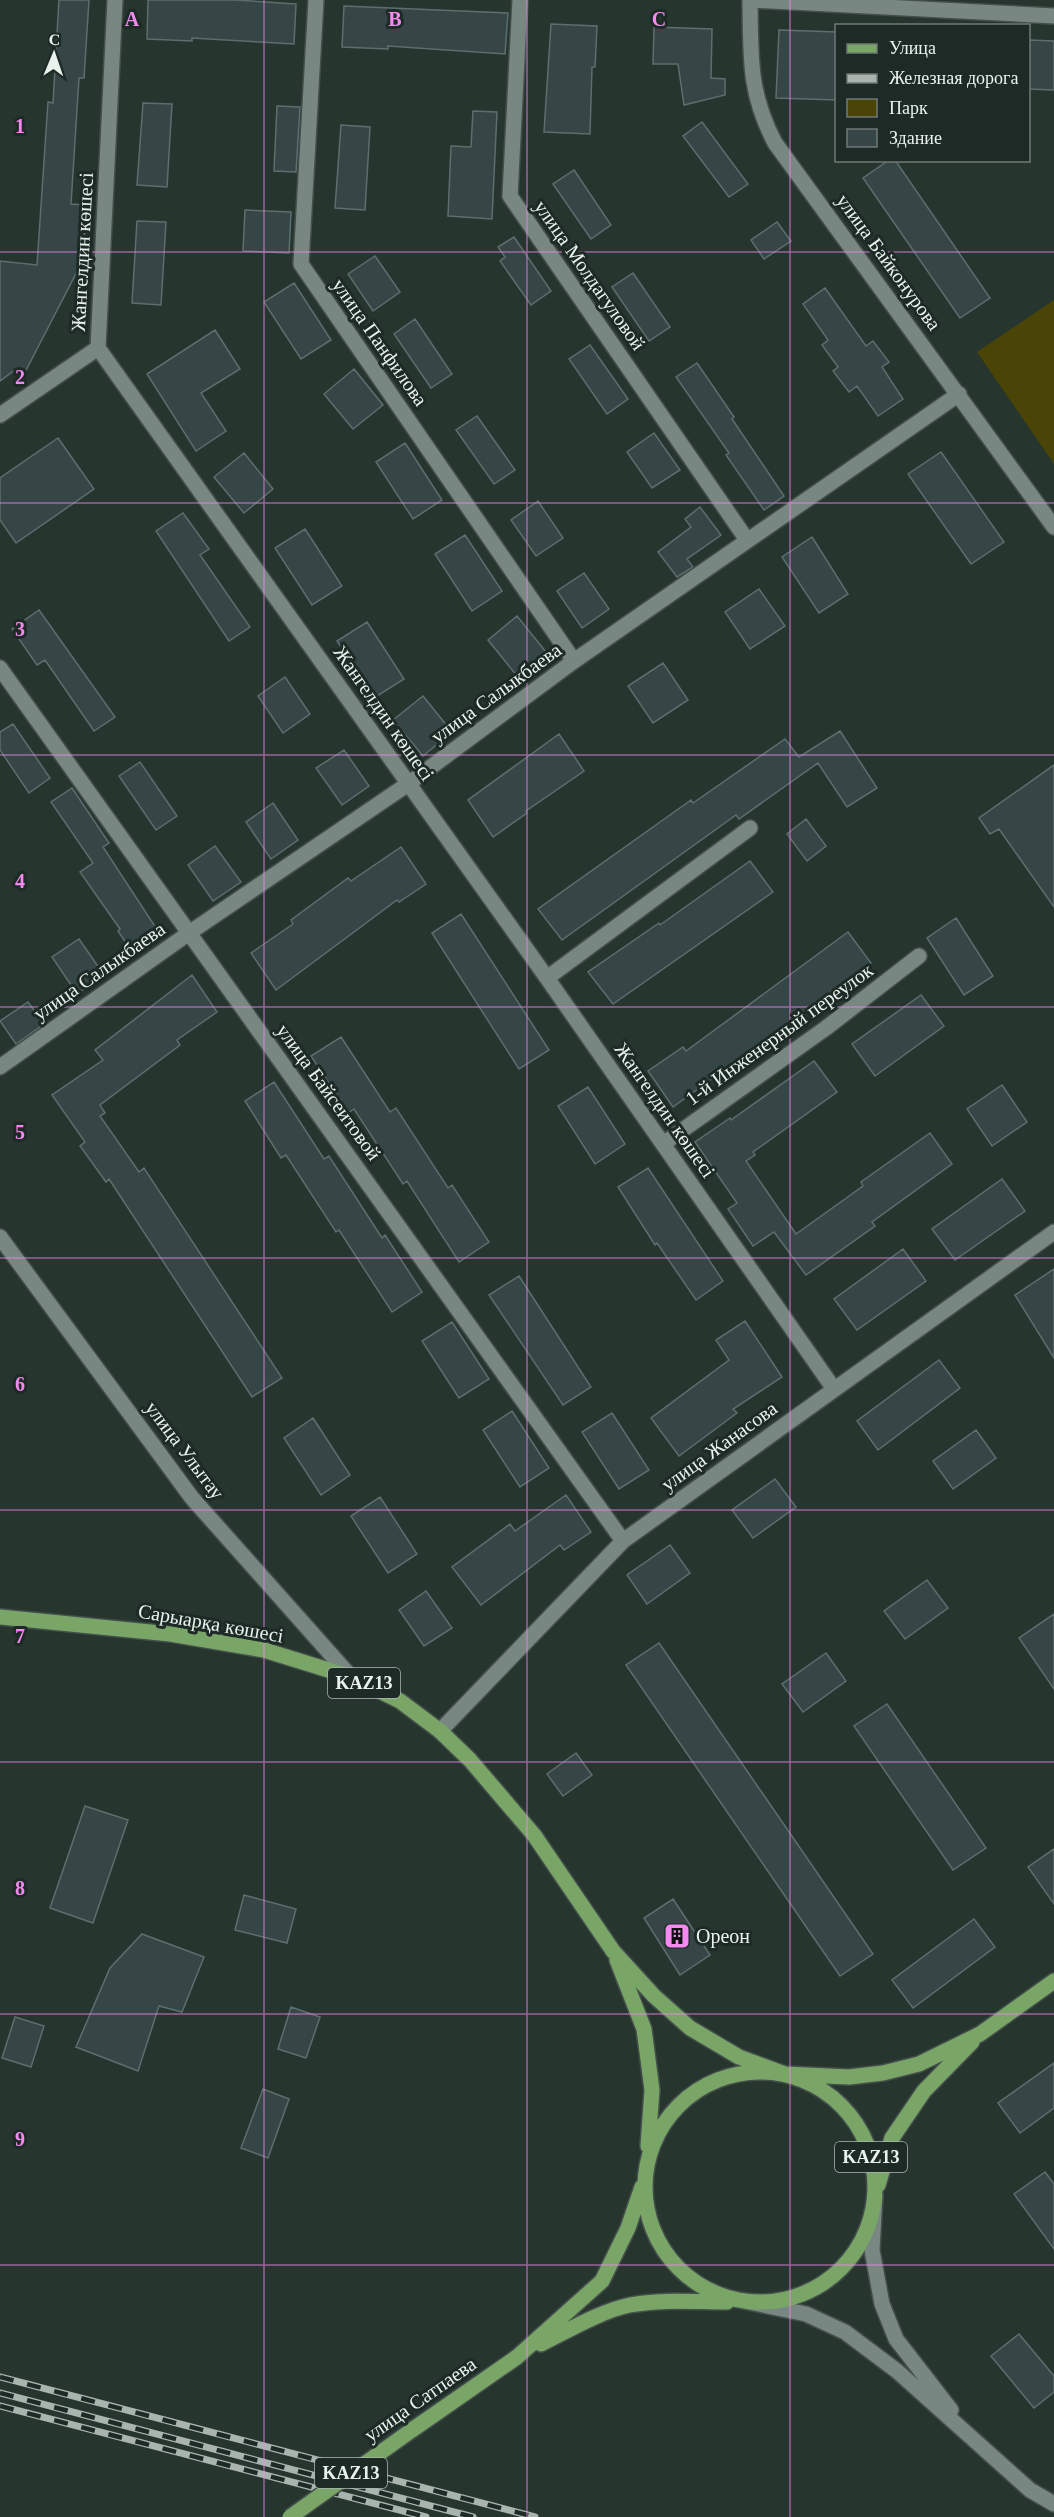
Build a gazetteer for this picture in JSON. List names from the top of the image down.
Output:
{
  "streets": {
    "main road": ["Сарыарқа көшесі", "KAZ13", "улица Сатпаева"],
    "street": [
      "Жангелдин көшесі",
      "улица Байконурова",
      "улица Молдагуловой",
      "улица Панфилова",
      "улица Салыкбаева",
      "1-й Инженерный переулок",
      "улица Байсеитовой",
      "улица Жанасова",
      "улица Улытау"
    ]
  },
  "crossings": [
    ["Жангелдин көшесі", "улица Салыкбаева"],
    ["Жангелдин көшесі", "1-й Инженерный переулок"],
    ["Жангелдин көшесі", "улица Жанасова"],
    ["улица Байконурова", "улица Салыкбаева"],
    ["улица Молдагуловой", "улица Салыкбаева"],
    ["улица Панфилова", "улица Салыкбаева"],
    ["улица Салыкбаева", "улица Байсеитовой"],
    ["улица Байсеитовой", "улица Жанасова"],
    ["улица Жанасова", "Сарыарқа көшесі"],
    ["улица Улытау", "Сарыарқа көшесі"],
    ["Сарыарқа көшесі", "KAZ13"],
    ["KAZ13", "улица Сатпаева"]
  ],
  "places": {
    "building": ["Ореон"]
  },
  "legend": [
    "Улица",
    "Железная дорога",
    "Парк",
    "Здание"
  ],
  "north": "top",
  "grid": {
    "columns": ["A", "B", "C"],
    "rows": [
      "1",
      "2",
      "3",
      "4",
      "5",
      "6",
      "7",
      "8",
      "9"
    ]
  }
}
